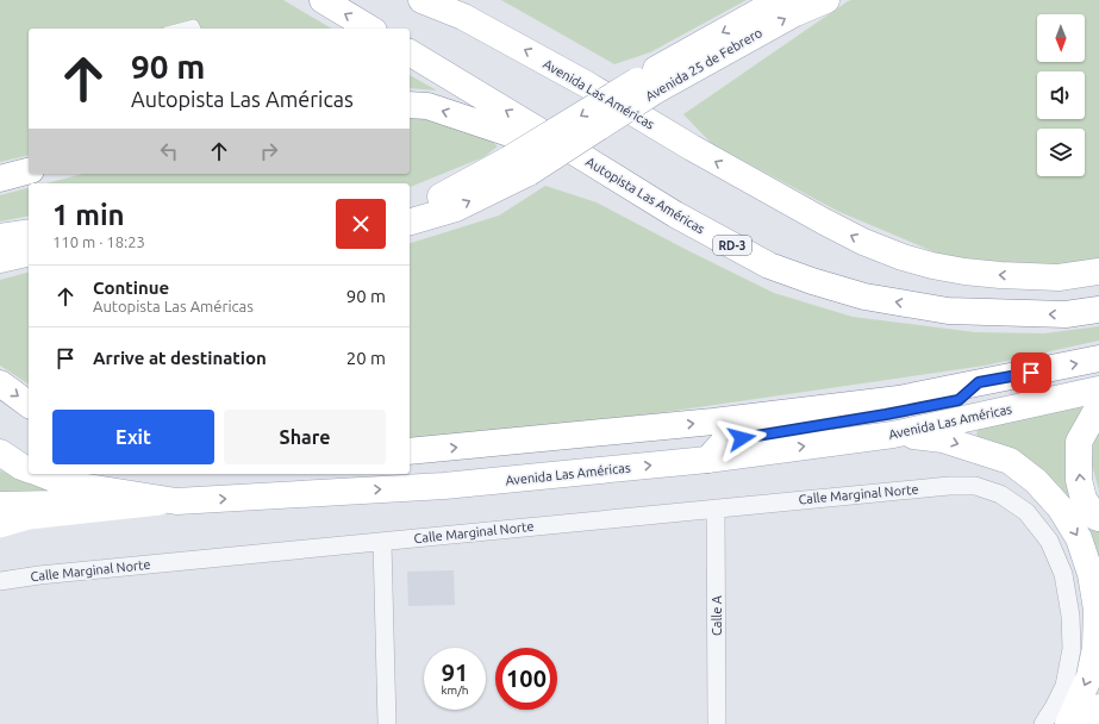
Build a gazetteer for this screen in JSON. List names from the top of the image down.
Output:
{
  "streets": {
    "main road": [
      "Avenida 25 de Febrero",
      "Avenida Las Américas",
      "Autopista Las Américas",
      "RD-3"
    ],
    "street": ["Calle Marginal Norte", "Calle A"]
  },
  "crossings": [
    ["Calle Marginal Norte", "Calle A"]
  ],
  "one_way": ["Autopista Las Américas"],
  "north": "bottom",
  "page": {
    "turn": ["90 m", "Autopista Las Américas"],
    "heading": ["1 min", "110 m · 18:23"],
    "list": [
      {
        "name": "Continue",
        "note": "Autopista Las Américas",
        "value": "90 m"
      },
      {
        "name": "Arrive at destination",
        "value": "20 m"
      }
    ],
    "buttons": ["Exit", "Share"],
    "speed": "91 km/h",
    "limit": "100"
  }
}
